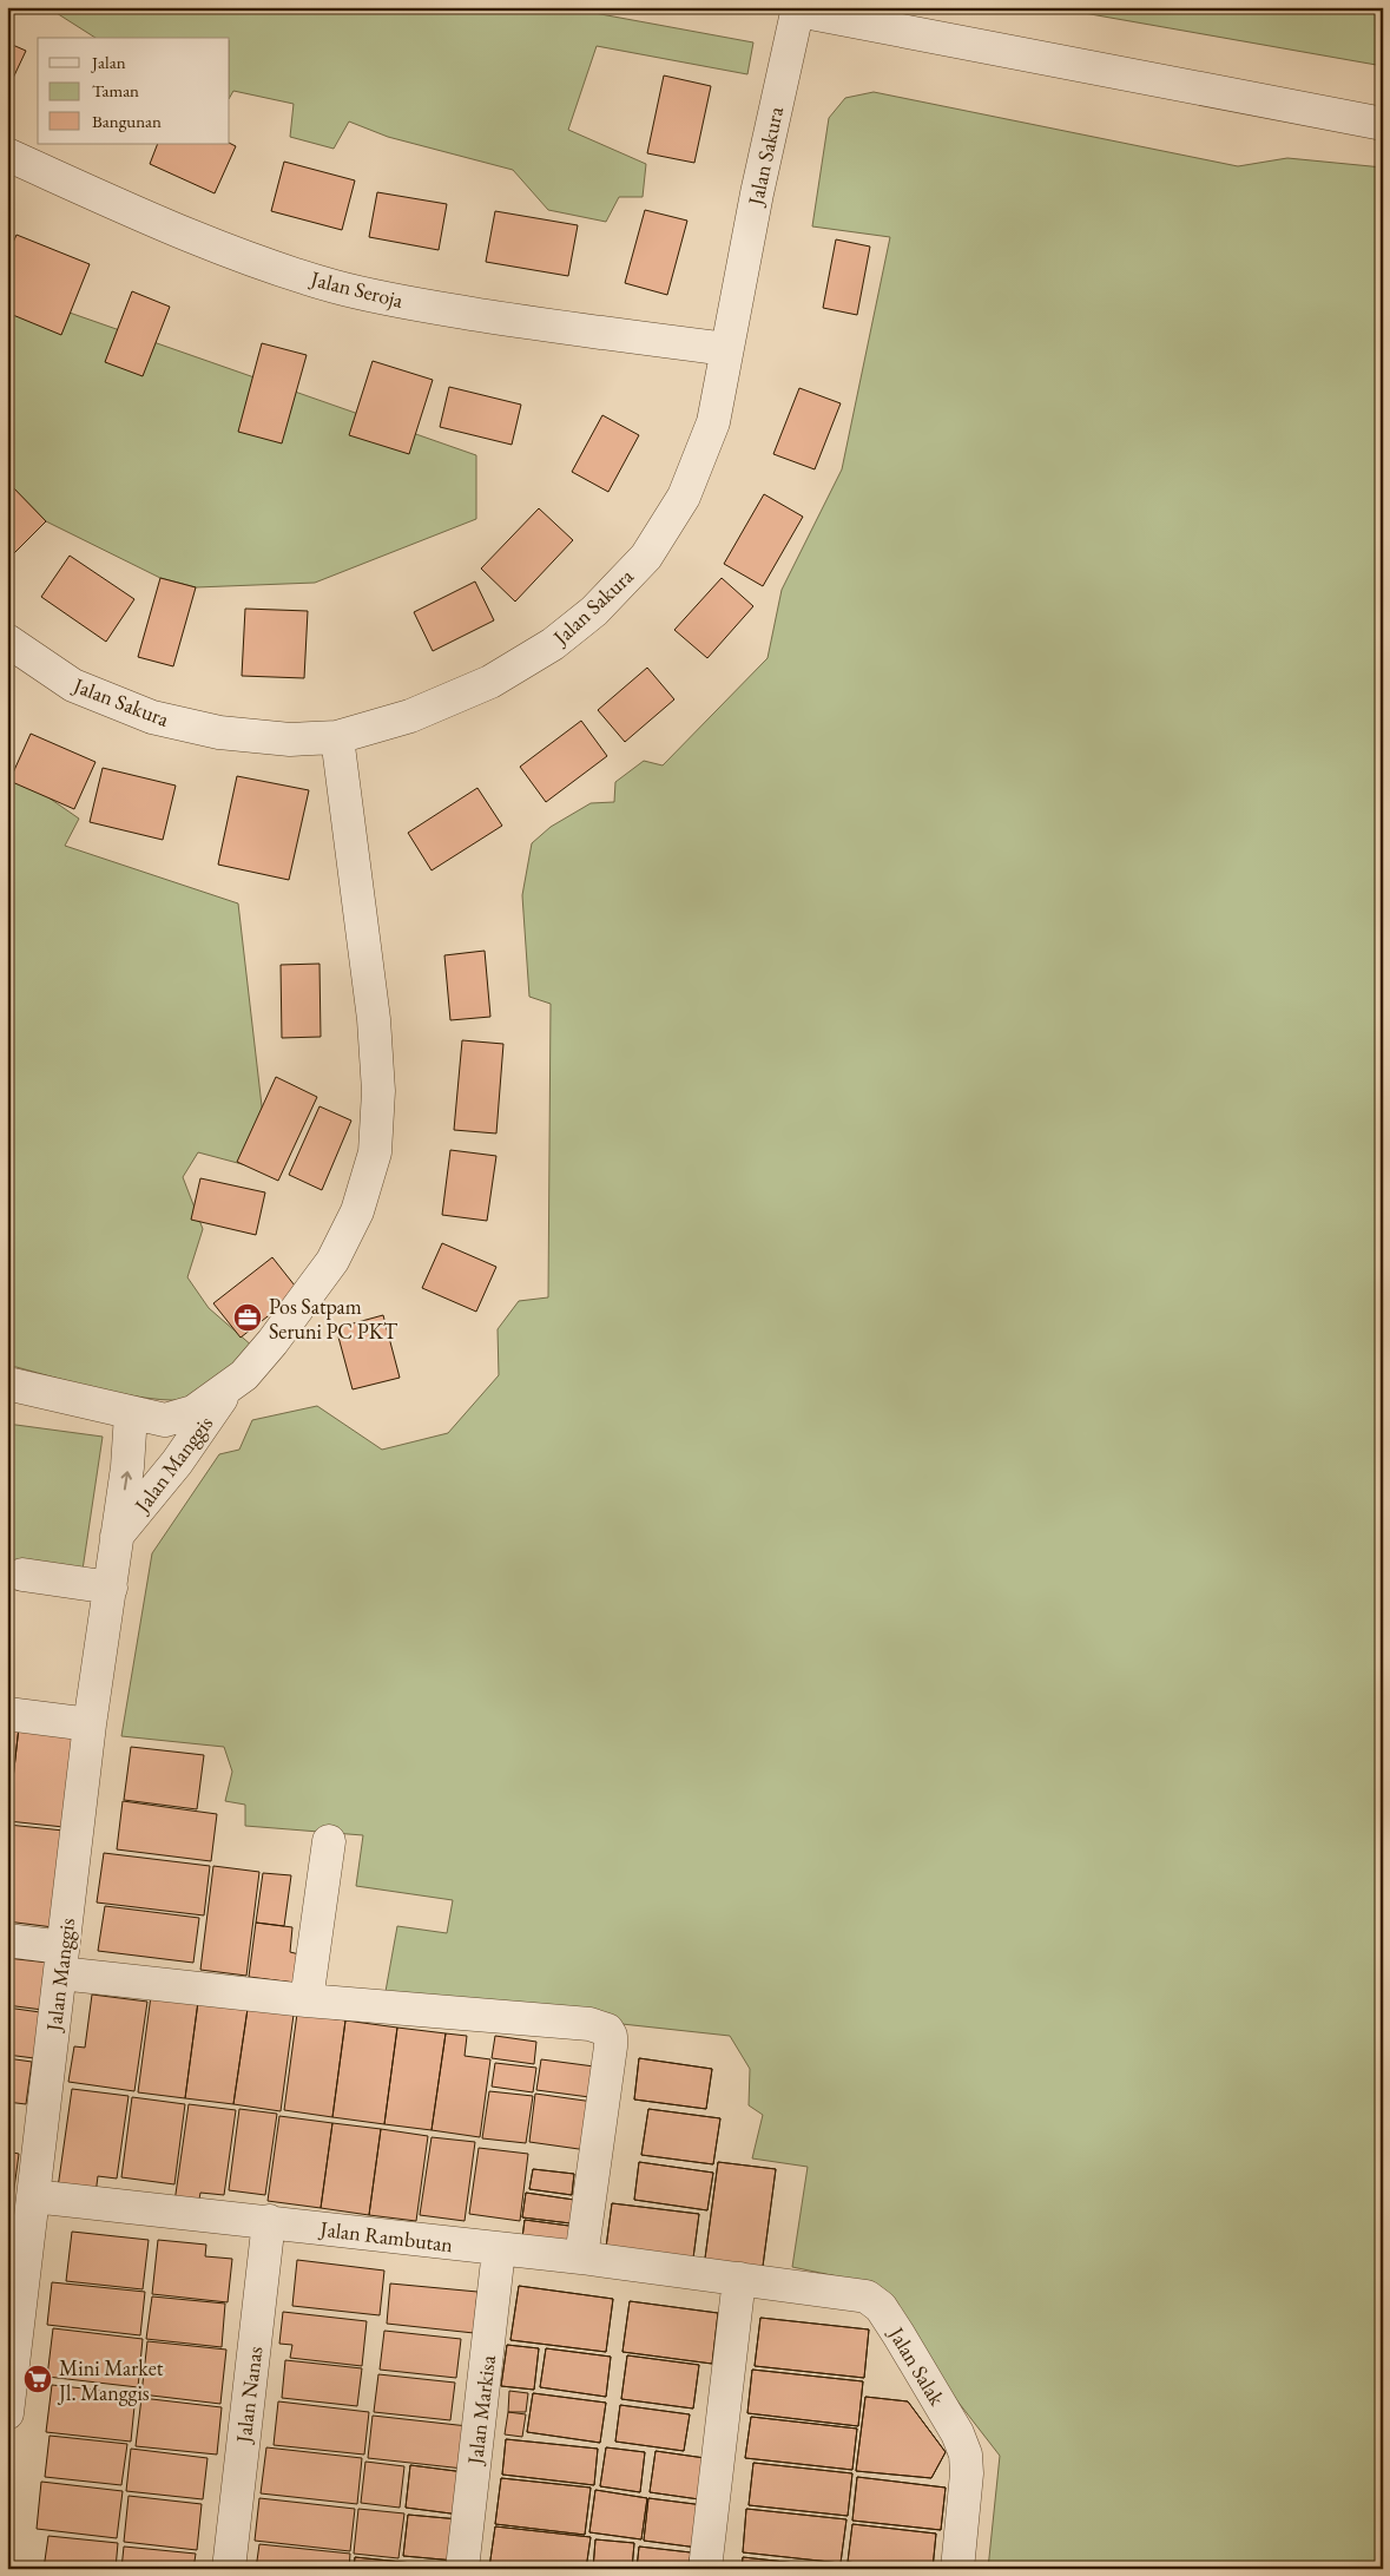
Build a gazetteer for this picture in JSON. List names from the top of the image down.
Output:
{
  "streets": {
    "street": [
      "Jalan Sakura",
      "Jalan Seroja",
      "Jalan Manggis",
      "Jalan Rambutan",
      "Jalan Salak",
      "Jalan Nanas",
      "Jalan Markisa"
    ]
  },
  "crossings": [
    ["Jalan Sakura", "Jalan Seroja"],
    ["Jalan Manggis", "Jalan Rambutan"],
    ["Jalan Rambutan", "Jalan Salak"],
    ["Jalan Rambutan", "Jalan Nanas"],
    ["Jalan Rambutan", "Jalan Markisa"]
  ],
  "places": {
    "office": ["Pos Satpam Seruni PC PKT"],
    "supermarket": ["Mini Market Jl. Manggis"]
  },
  "legend": ["Jalan", "Taman", "Bangunan"]
}
